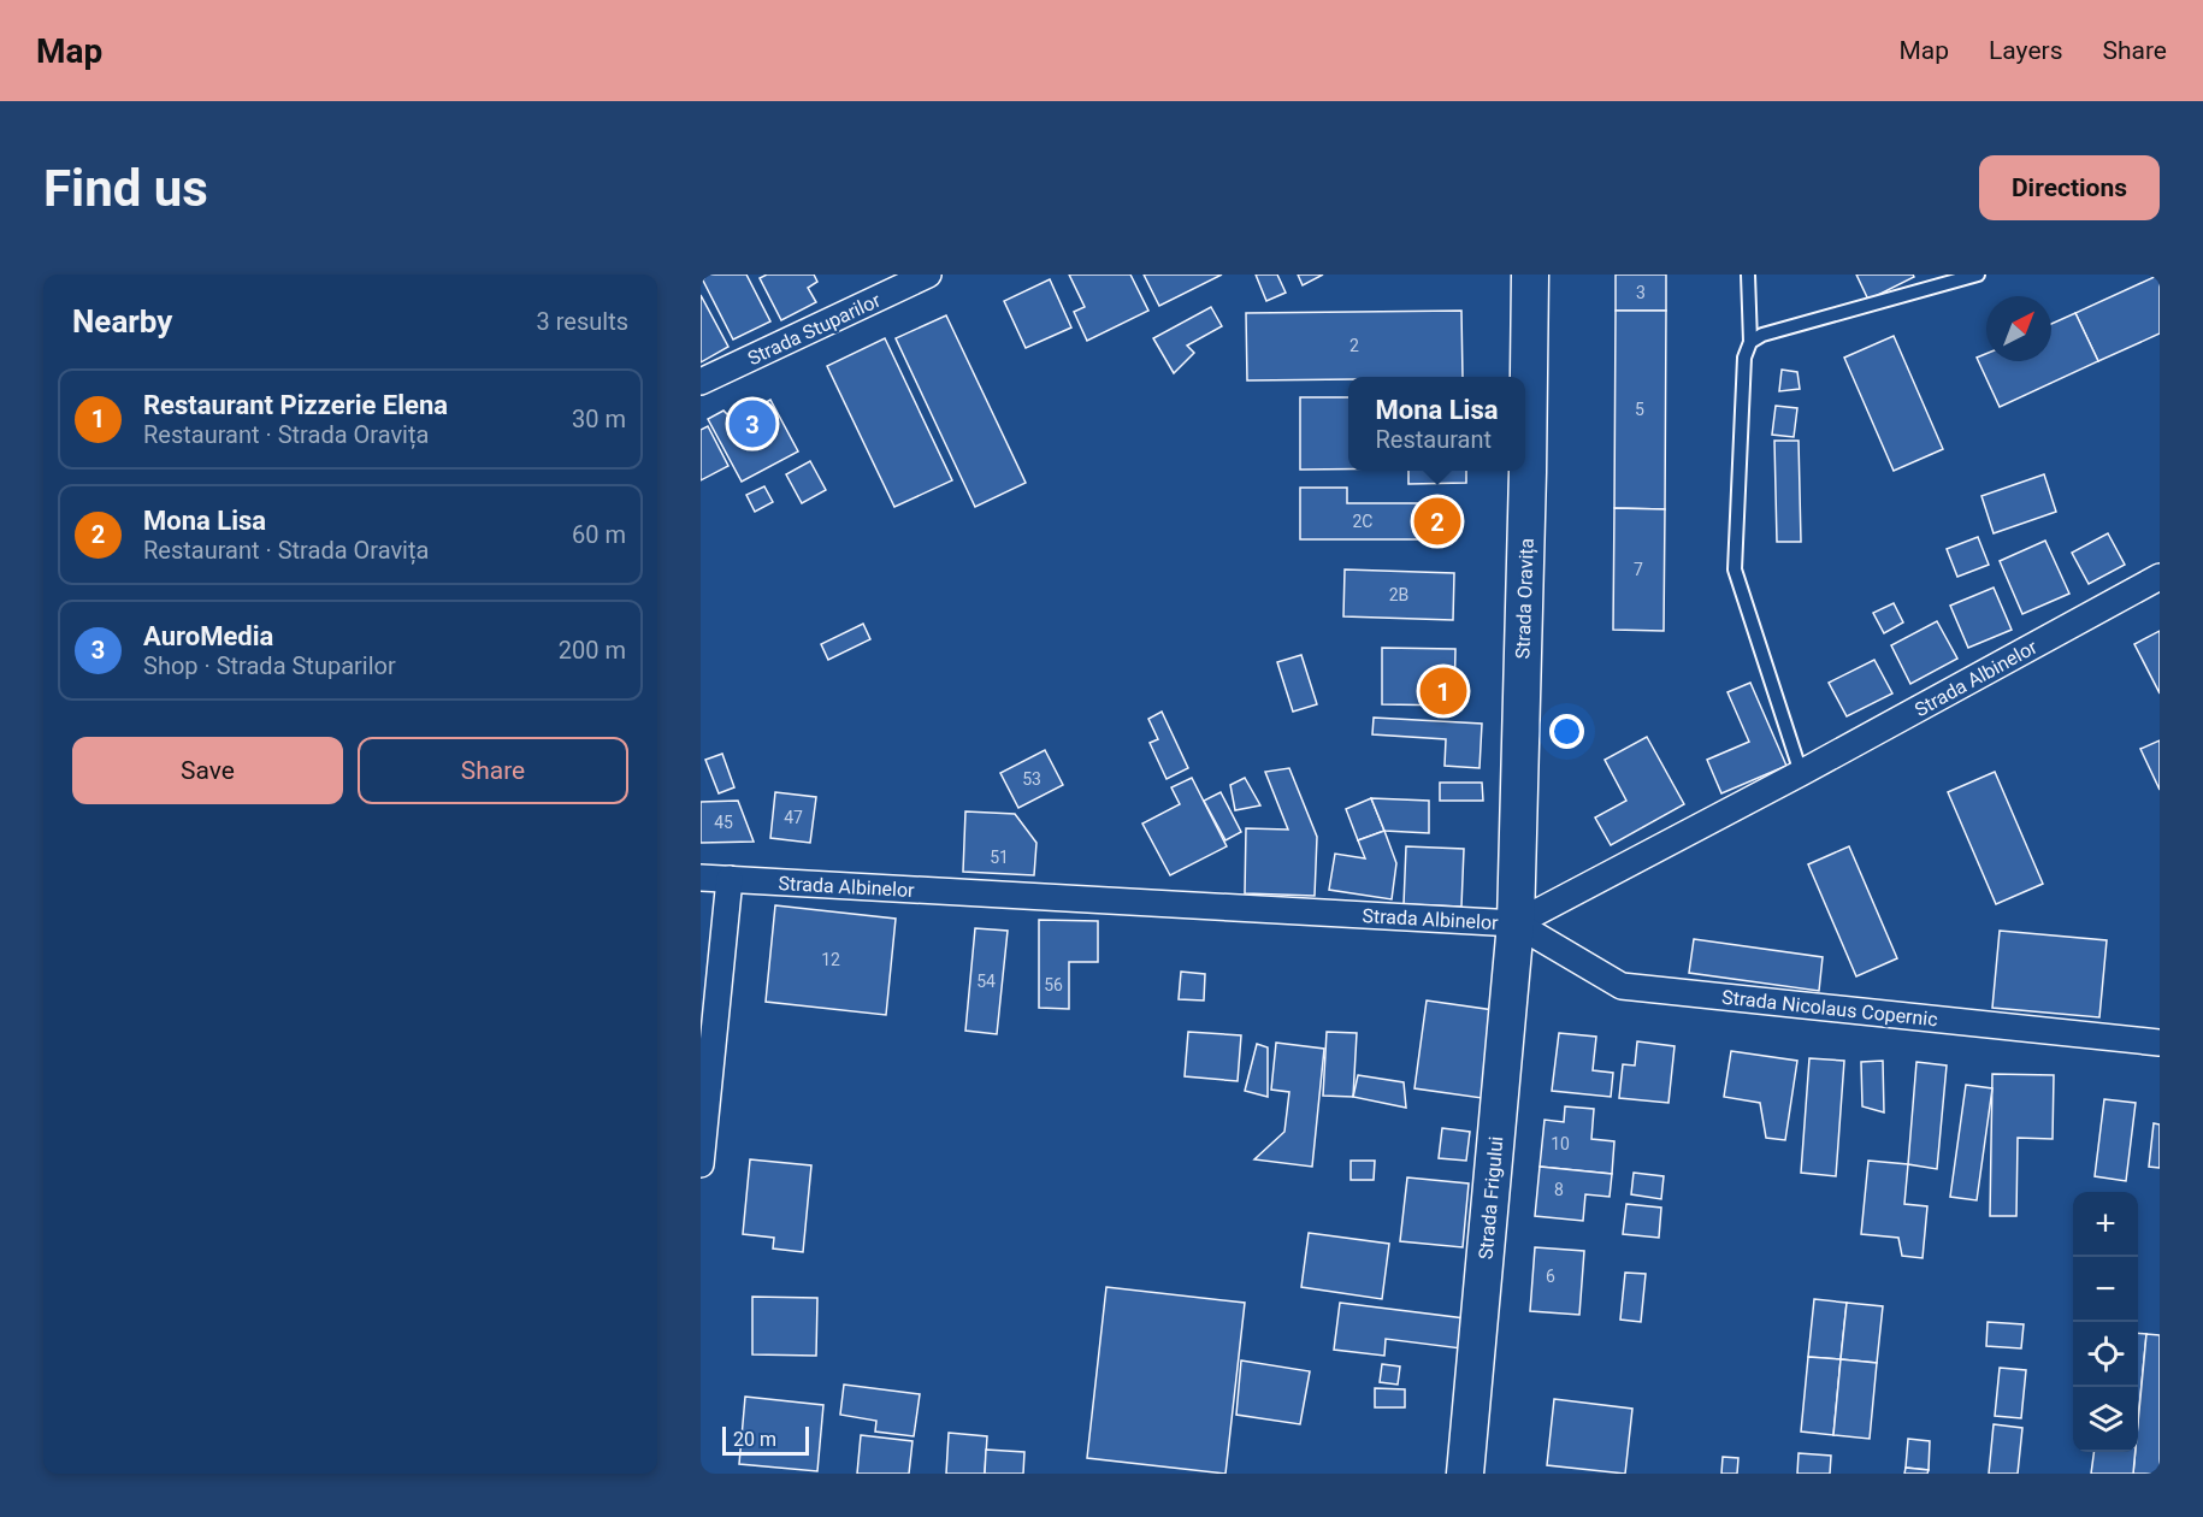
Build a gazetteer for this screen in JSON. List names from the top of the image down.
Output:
{
  "streets": {
    "main road": ["Strada Oravița", "Strada Frigului"],
    "street": ["Strada Stuparilor", "Strada Albinelor", "Strada Nicolaus Copernic"]
  },
  "crossings": [
    ["Strada Oravița", "Strada Albinelor"],
    ["Strada Oravița", "Strada Nicolaus Copernic"],
    ["Strada Oravița", "Strada Frigului"],
    ["Strada Albinelor", "Strada Nicolaus Copernic"],
    ["Strada Albinelor", "Strada Frigului"],
    ["Strada Nicolaus Copernic", "Strada Frigului"]
  ],
  "house_numbers": [
    "3",
    "2",
    "5",
    "2C",
    "7",
    "2B",
    "53",
    "47",
    "45",
    "51",
    "12",
    "54",
    "56",
    "10",
    "8",
    "6"
  ],
  "scale_bar": "20 m",
  "north": "top right",
  "page": {
    "header": "Map",
    "nav": ["Map", "Layers", "Share"],
    "buttons": [
      "Directions",
      ["Save", "Share"]
    ],
    "title": "Find us",
    "heading": ["Nearby", "3 results"],
    "list": [
      {
        "mark": "1",
        "name": "Restaurant Pizzerie Elena",
        "note": "Restaurant · Strada Oravița",
        "value": "30 m"
      },
      {
        "mark": "2",
        "name": "Mona Lisa",
        "note": "Restaurant · Strada Oravița",
        "value": "60 m"
      },
      {
        "mark": "3",
        "name": "AuroMedia",
        "note": "Shop · Strada Stuparilor",
        "value": "200 m"
      }
    ],
    "popup": ["Mona Lisa", "Restaurant"],
    "pins": ["3", "2", "1"],
    "map_buttons": ["+", "−"],
    "scale": "20 m"
  }
}
